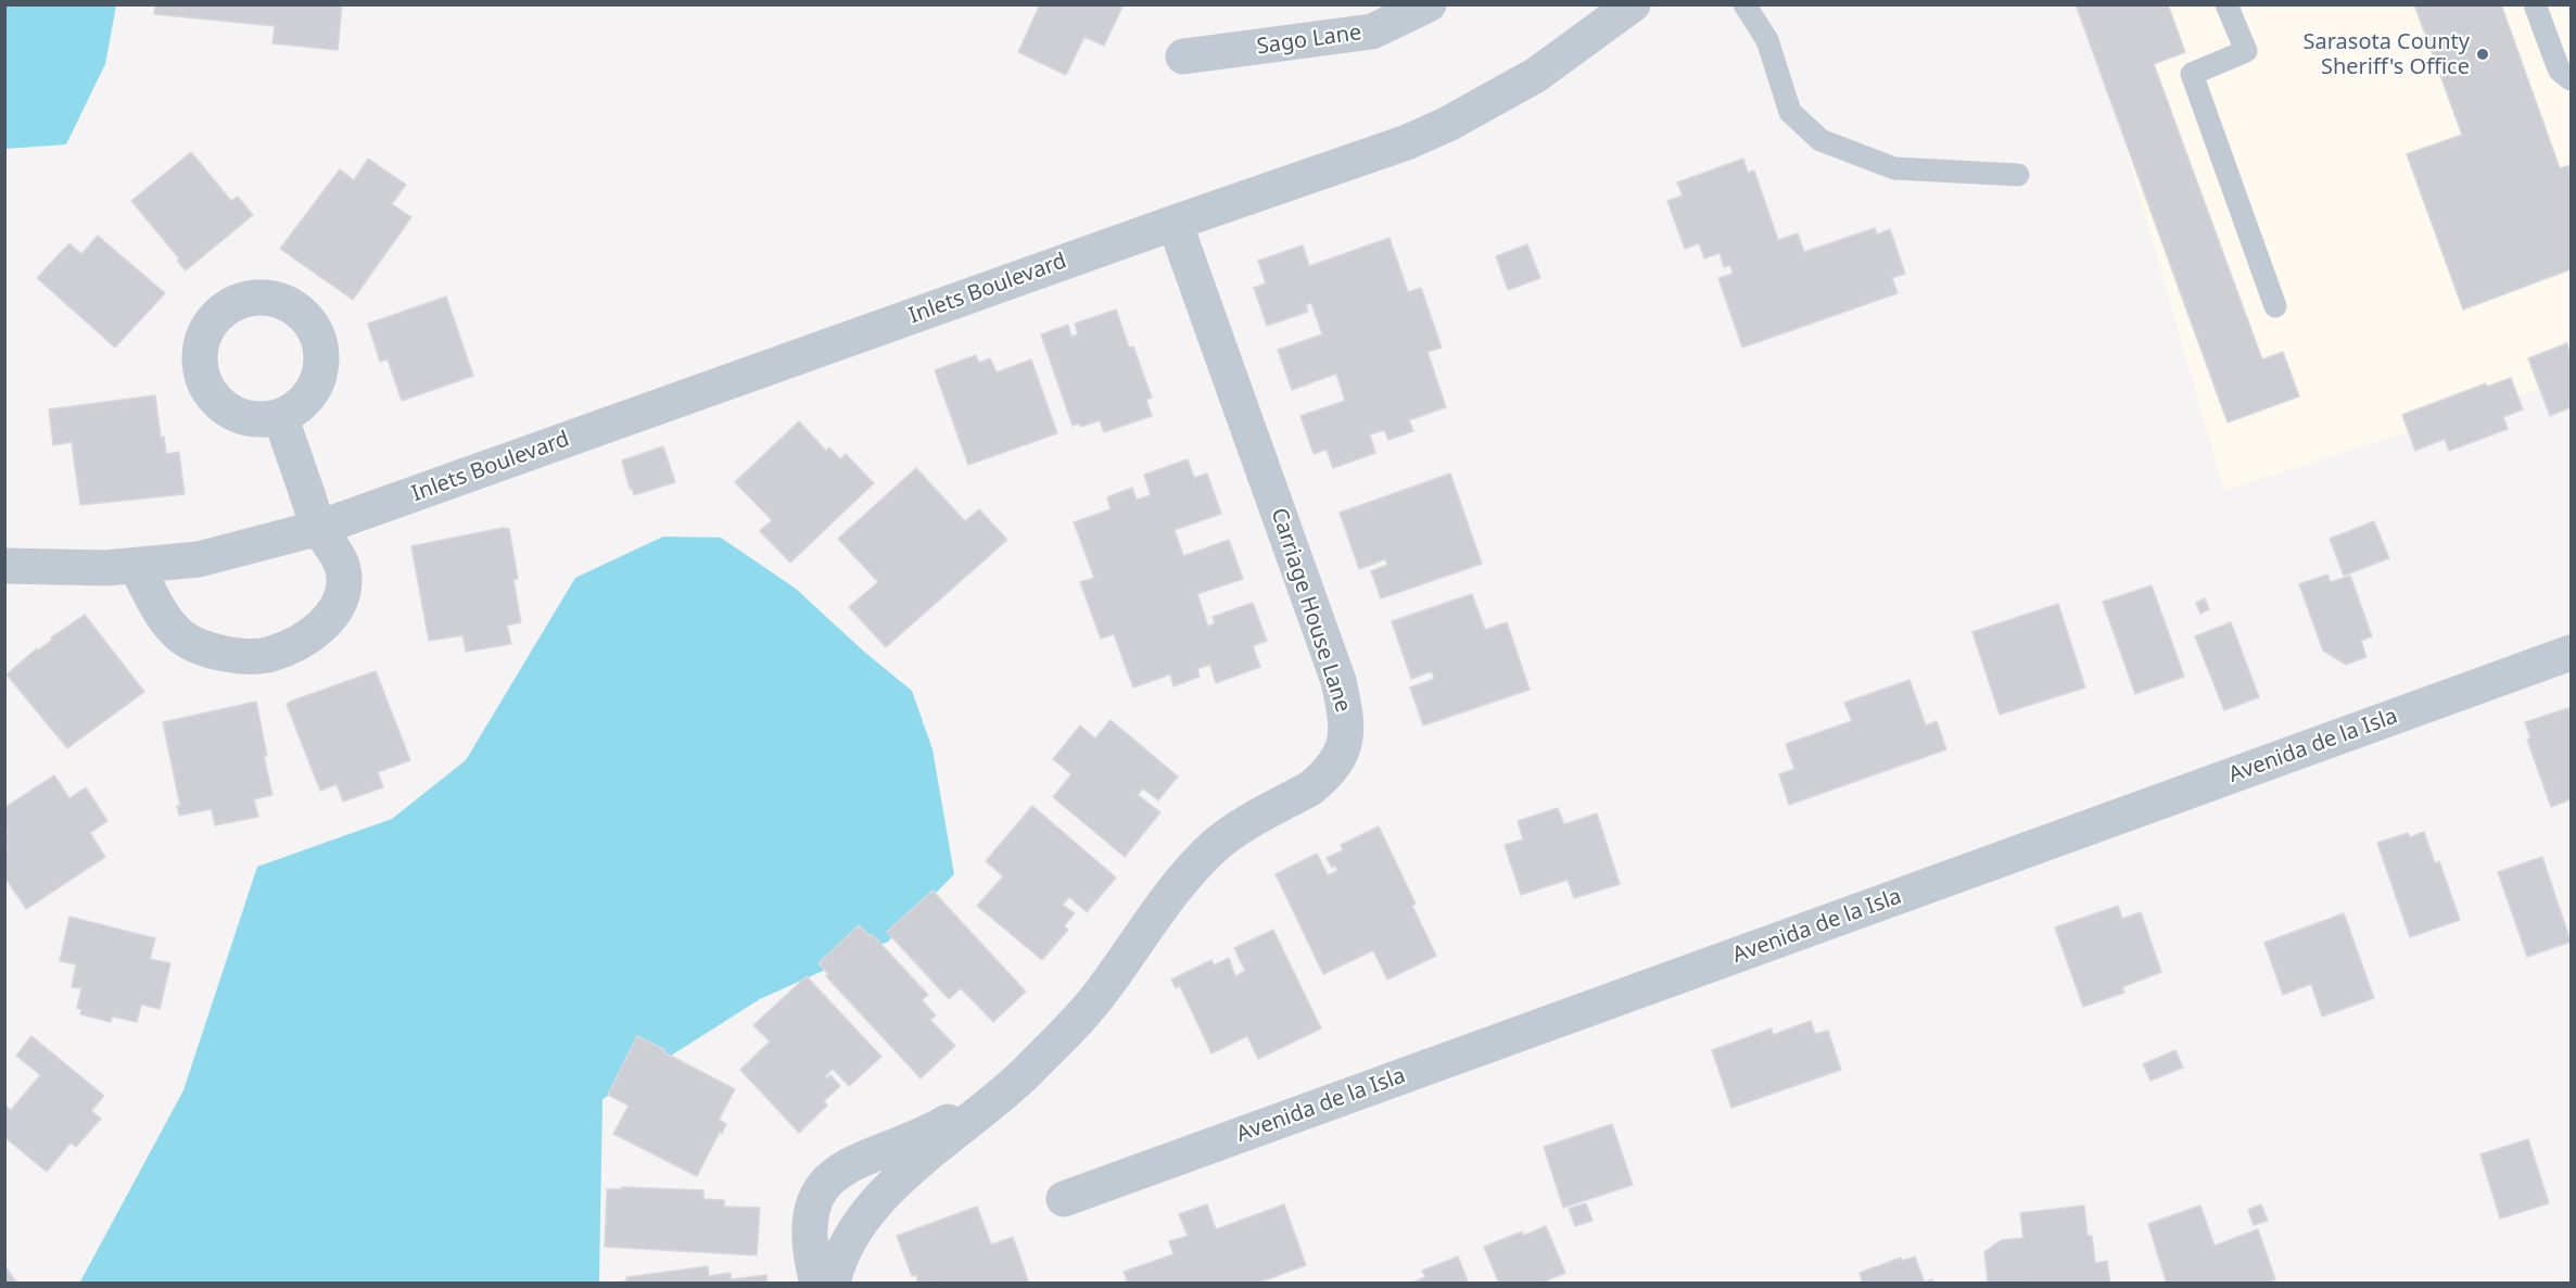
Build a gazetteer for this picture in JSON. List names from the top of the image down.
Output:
{
  "streets": {
    "street": [
      "Sago Lane",
      "Inlets Boulevard",
      "Carriage House Lane",
      "Avenida de la Isla"
    ]
  },
  "crossings": [
    ["Inlets Boulevard", "Carriage House Lane"]
  ],
  "places": ["Sarasota County Sheriff's Office"]
}
